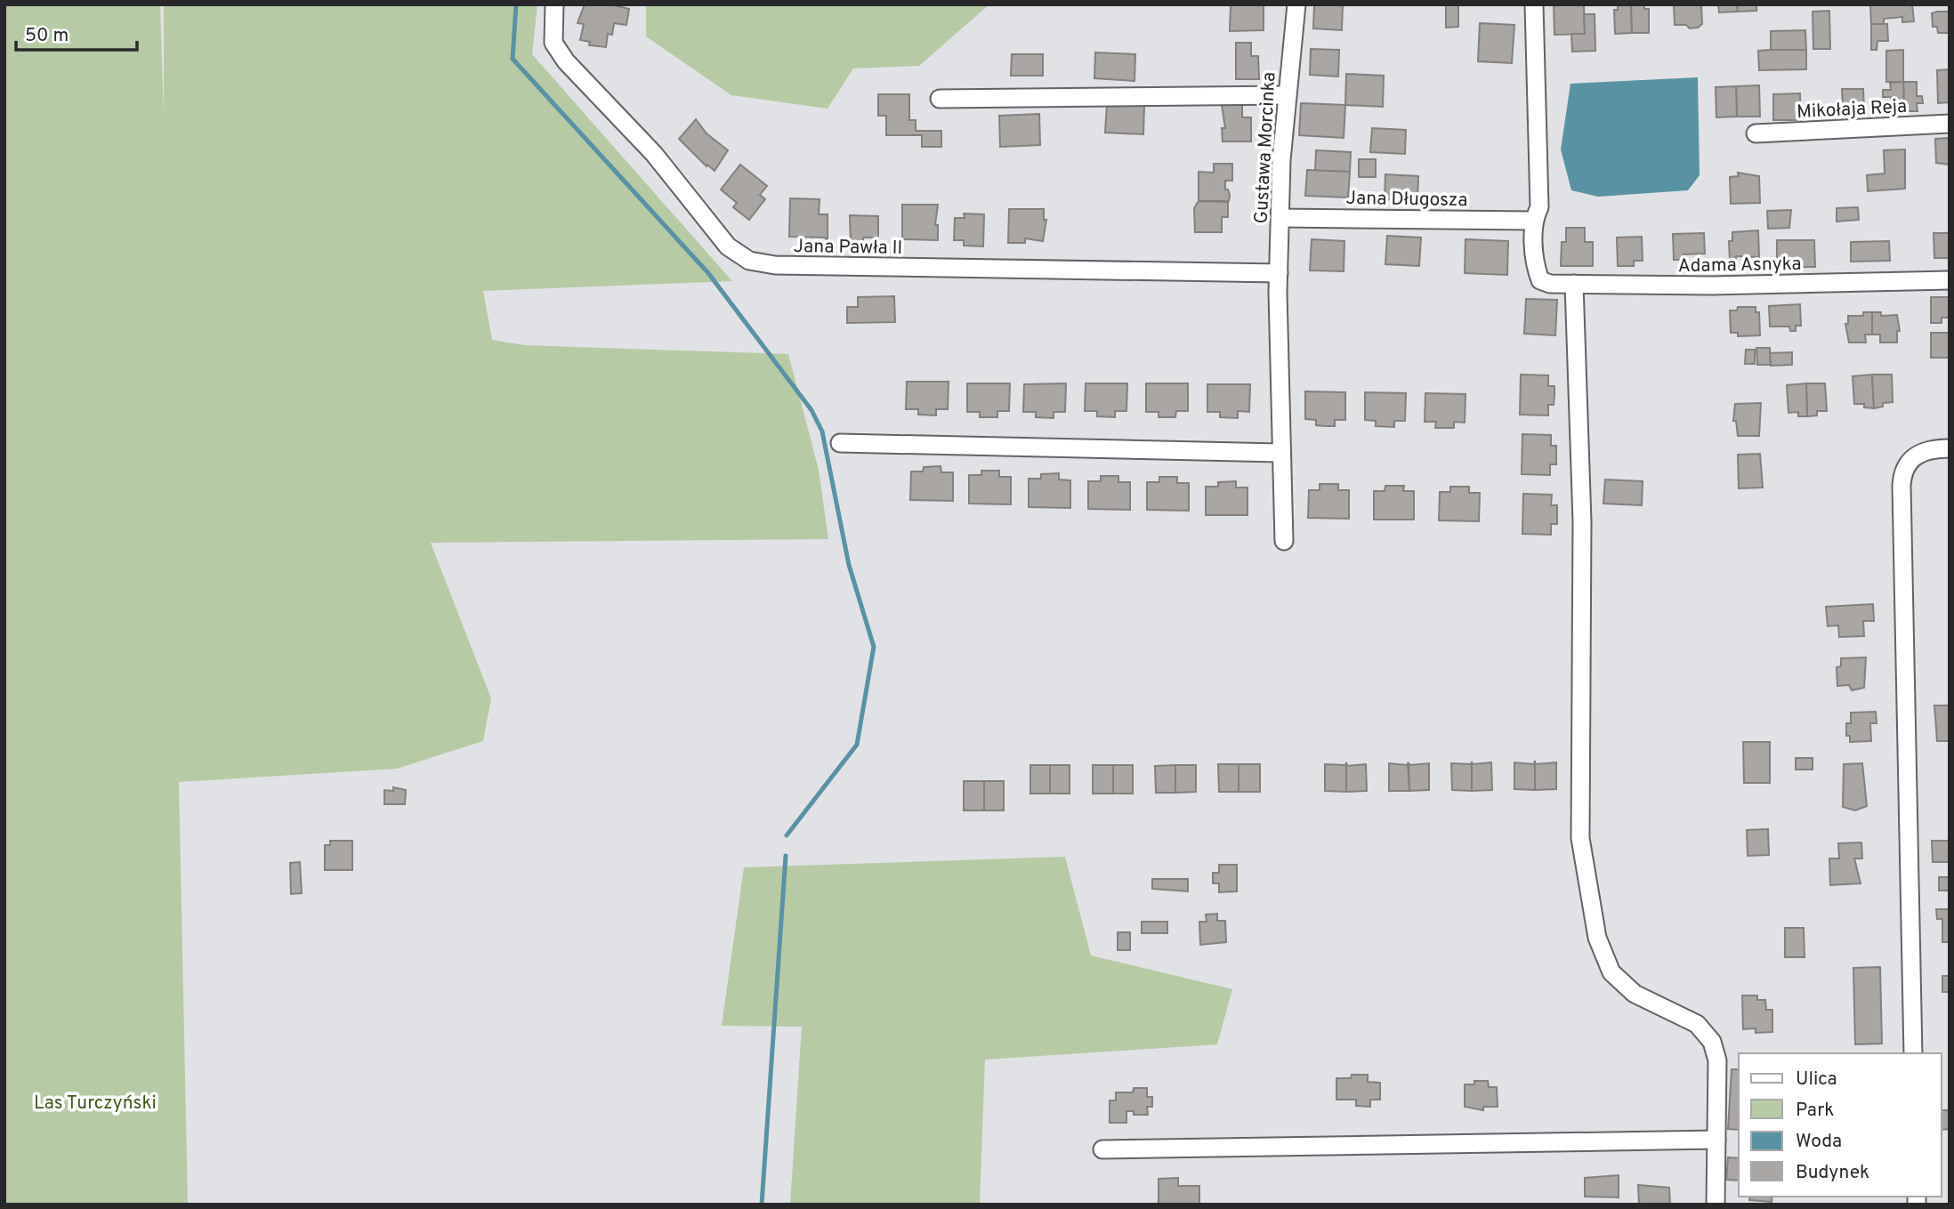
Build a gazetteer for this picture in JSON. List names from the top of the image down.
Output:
{
  "streets": {
    "street": [
      "Mikołaja Reja",
      "Gustawa Morcinka",
      "Jana Długosza",
      "Jana Pawła II",
      "Adama Asnyka"
    ]
  },
  "crossings": [
    ["Gustawa Morcinka", "Jana Długosza"],
    ["Gustawa Morcinka", "Jana Pawła II"],
    ["Jana Długosza", "Adama Asnyka"]
  ],
  "parks": ["Las Turczyński"],
  "legend": [
    "Ulica",
    "Park",
    "Woda",
    "Budynek"
  ],
  "scale_bar": "50 m"
}
